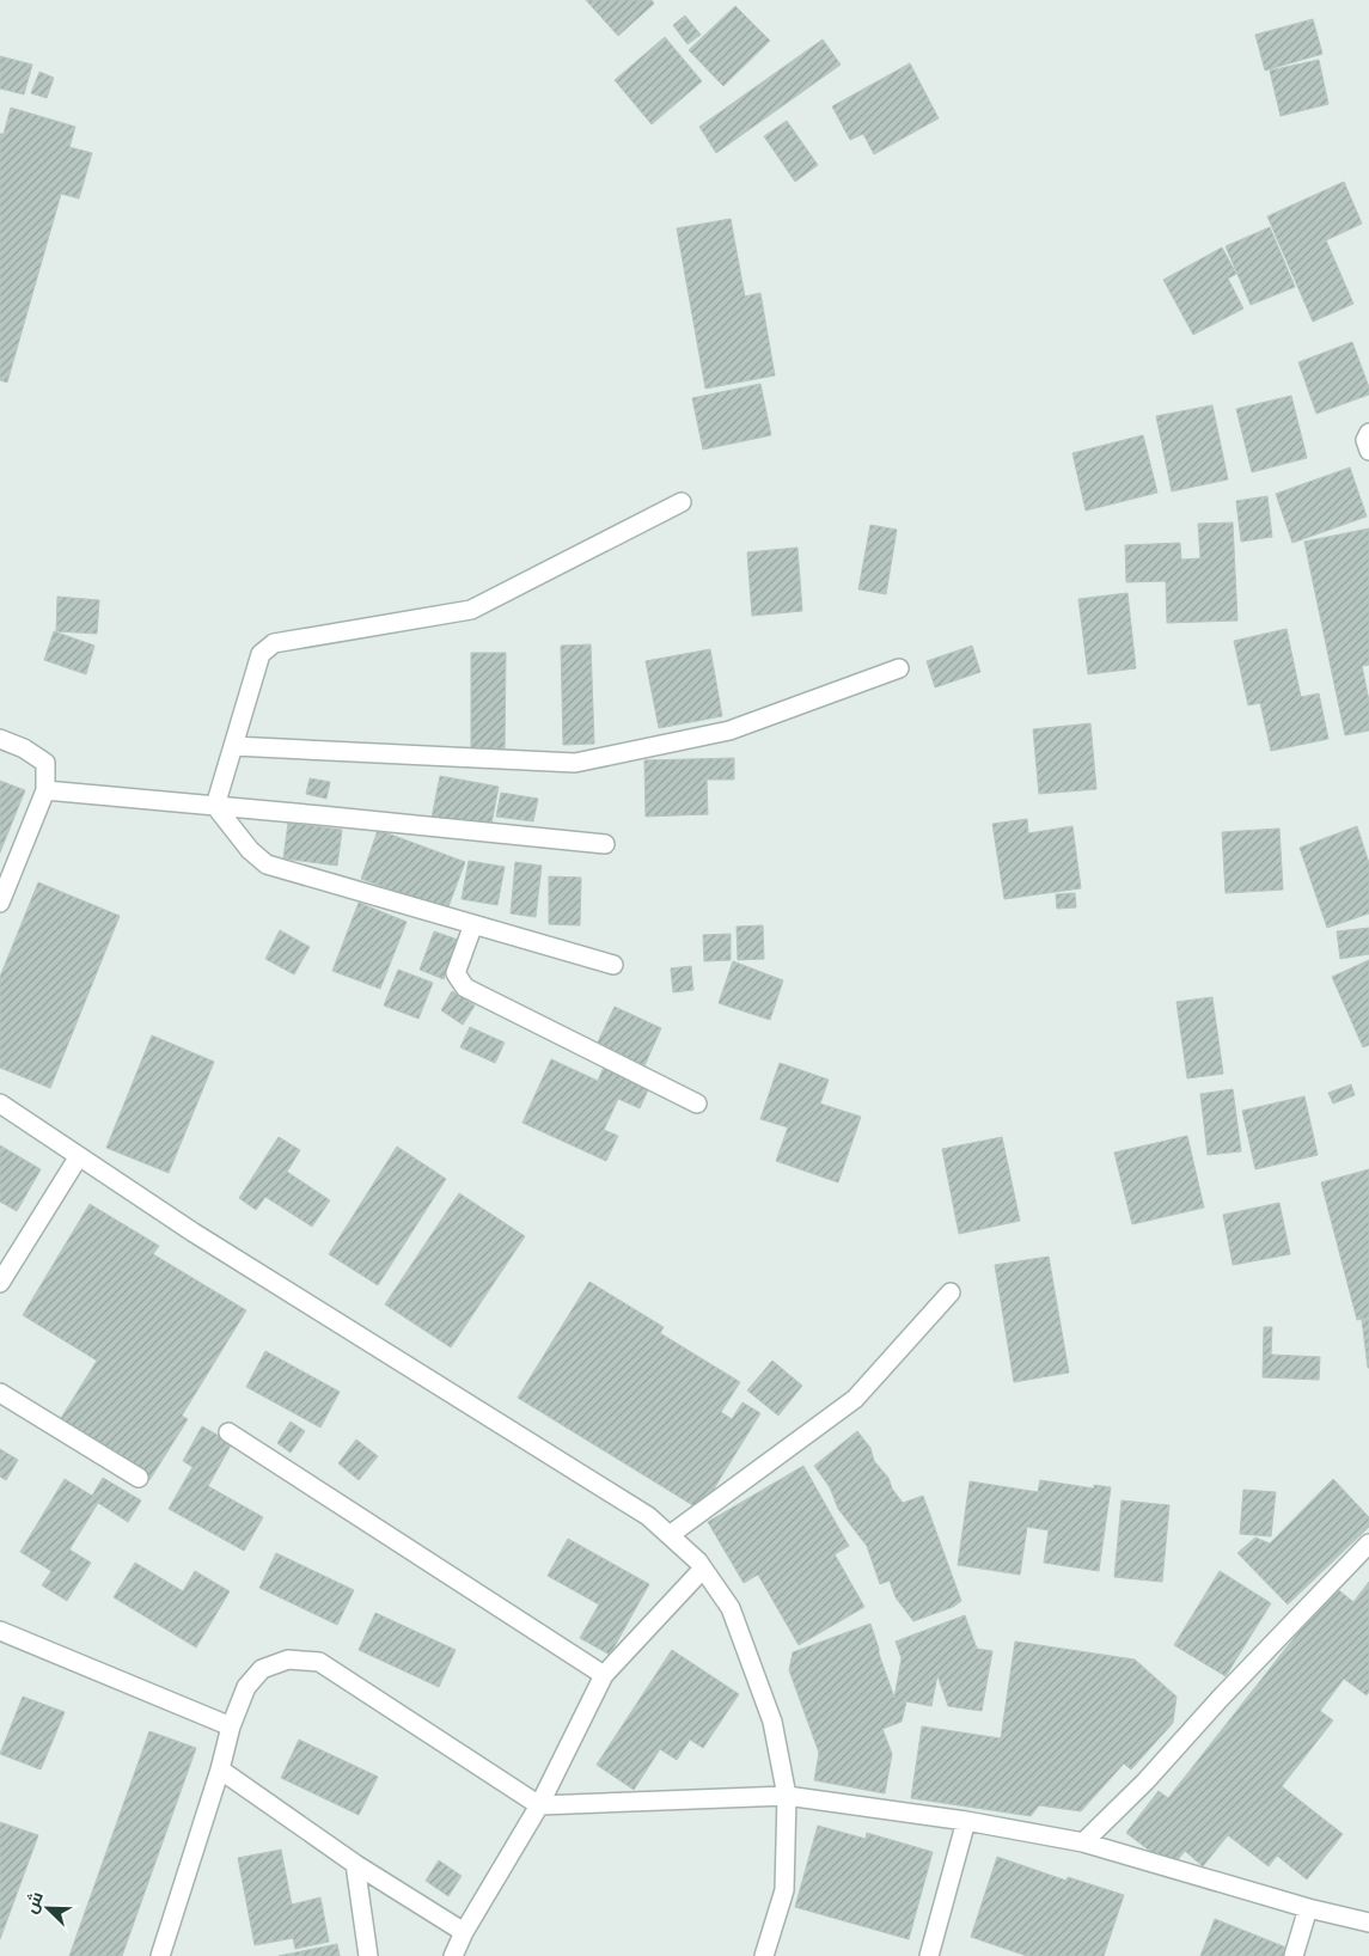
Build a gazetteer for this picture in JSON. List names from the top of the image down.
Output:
{
  "north": "top left"
}
